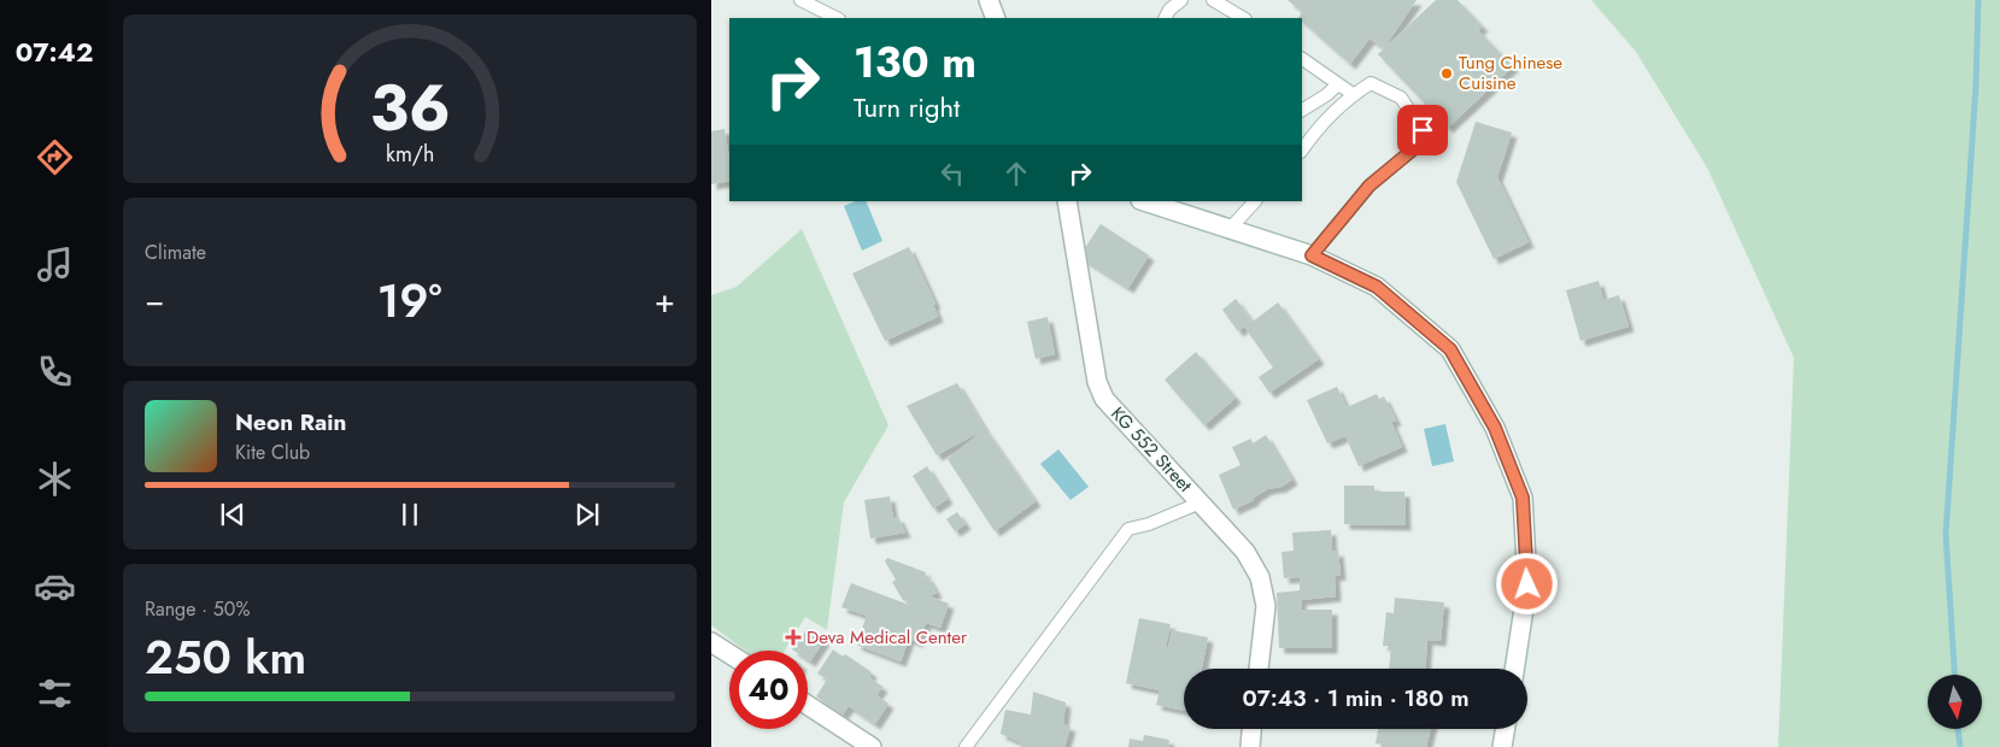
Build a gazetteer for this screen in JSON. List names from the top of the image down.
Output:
{
  "streets": {
    "street": ["KG 552 Street"]
  },
  "places": {
    "other": ["Tung Chinese Cuisine"],
    "health": ["Deva Medical Center"]
  },
  "north": "bottom",
  "page": {
    "tabs": "07:42",
    "turn": ["130 m", "Turn right"],
    "tile": [
      "Climate",
      ["Range · 50%", "250 km"]
    ],
    "heat": ["−", "19°", "+"],
    "song": ["Neon Rain", "Kite Club"],
    "limit": "40",
    "trip": "07:43 · 1 min · 180 m",
    "gauge": ["36", "km/h"]
  }
}
